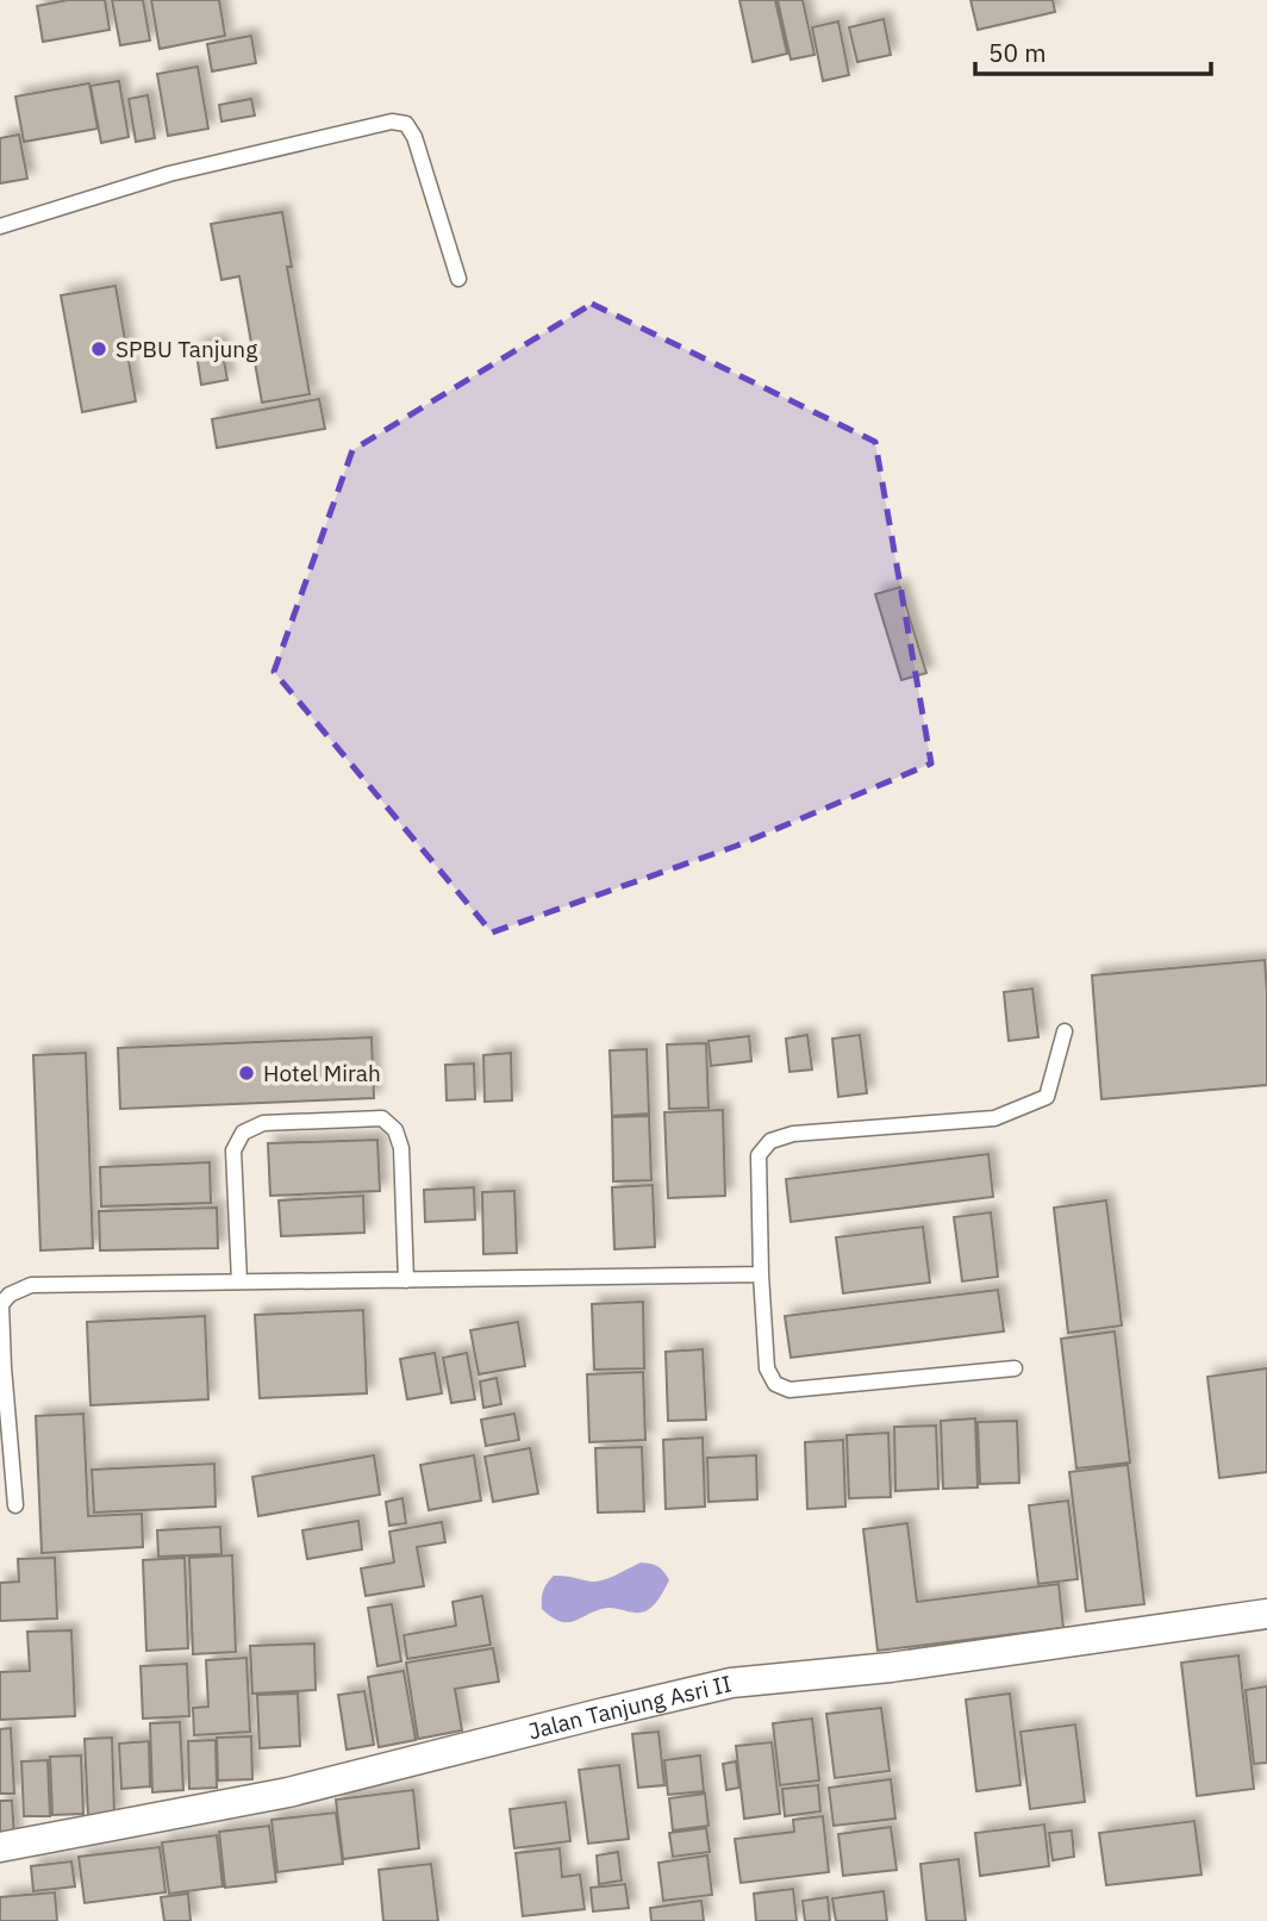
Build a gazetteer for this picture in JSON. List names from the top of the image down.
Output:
{
  "streets": {
    "street": ["Jalan Tanjung Asri II"]
  },
  "places": ["SPBU Tanjung", "Hotel Mirah"],
  "scale_bar": "50 m"
}
